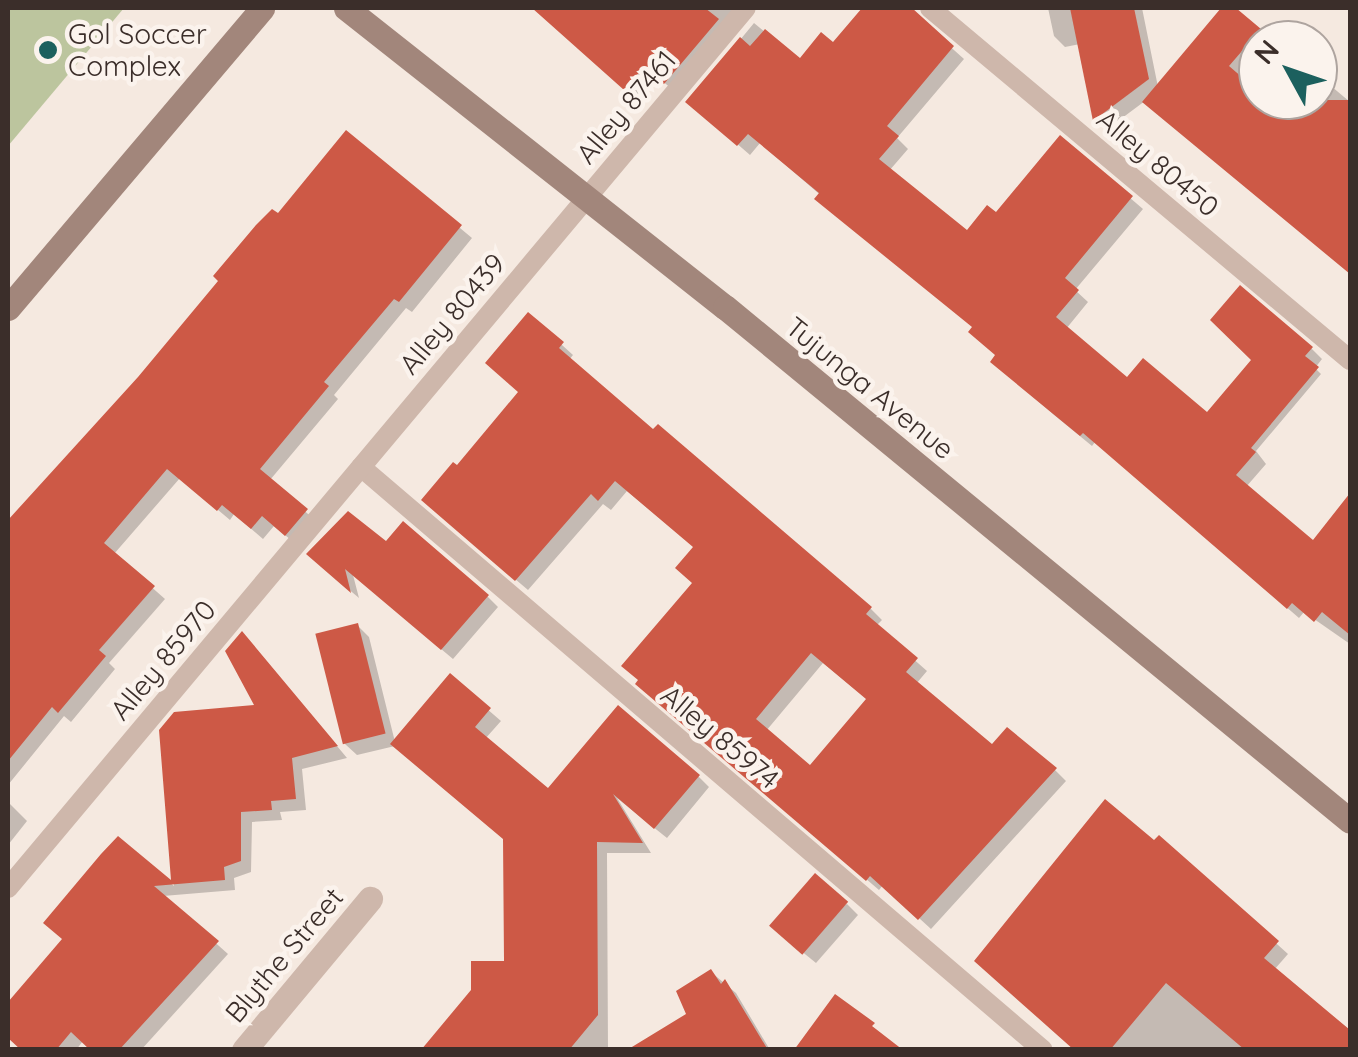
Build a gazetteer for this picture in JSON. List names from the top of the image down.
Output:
{
  "streets": {
    "street": ["Tujunga Avenue", "Blythe Street"],
    "lane": [
      "Alley 87461",
      "Alley 80450",
      "Alley 80439",
      "Alley 85970",
      "Alley 85974"
    ]
  },
  "crossings": [
    ["Alley 87461", "Alley 80439"],
    ["Alley 87461", "Tujunga Avenue"],
    ["Alley 80439", "Tujunga Avenue"],
    ["Alley 80439", "Alley 85970"],
    ["Alley 80439", "Alley 85974"],
    ["Alley 85970", "Alley 85974"]
  ],
  "places": ["Gol Soccer Complex"],
  "north": "top left"
}
